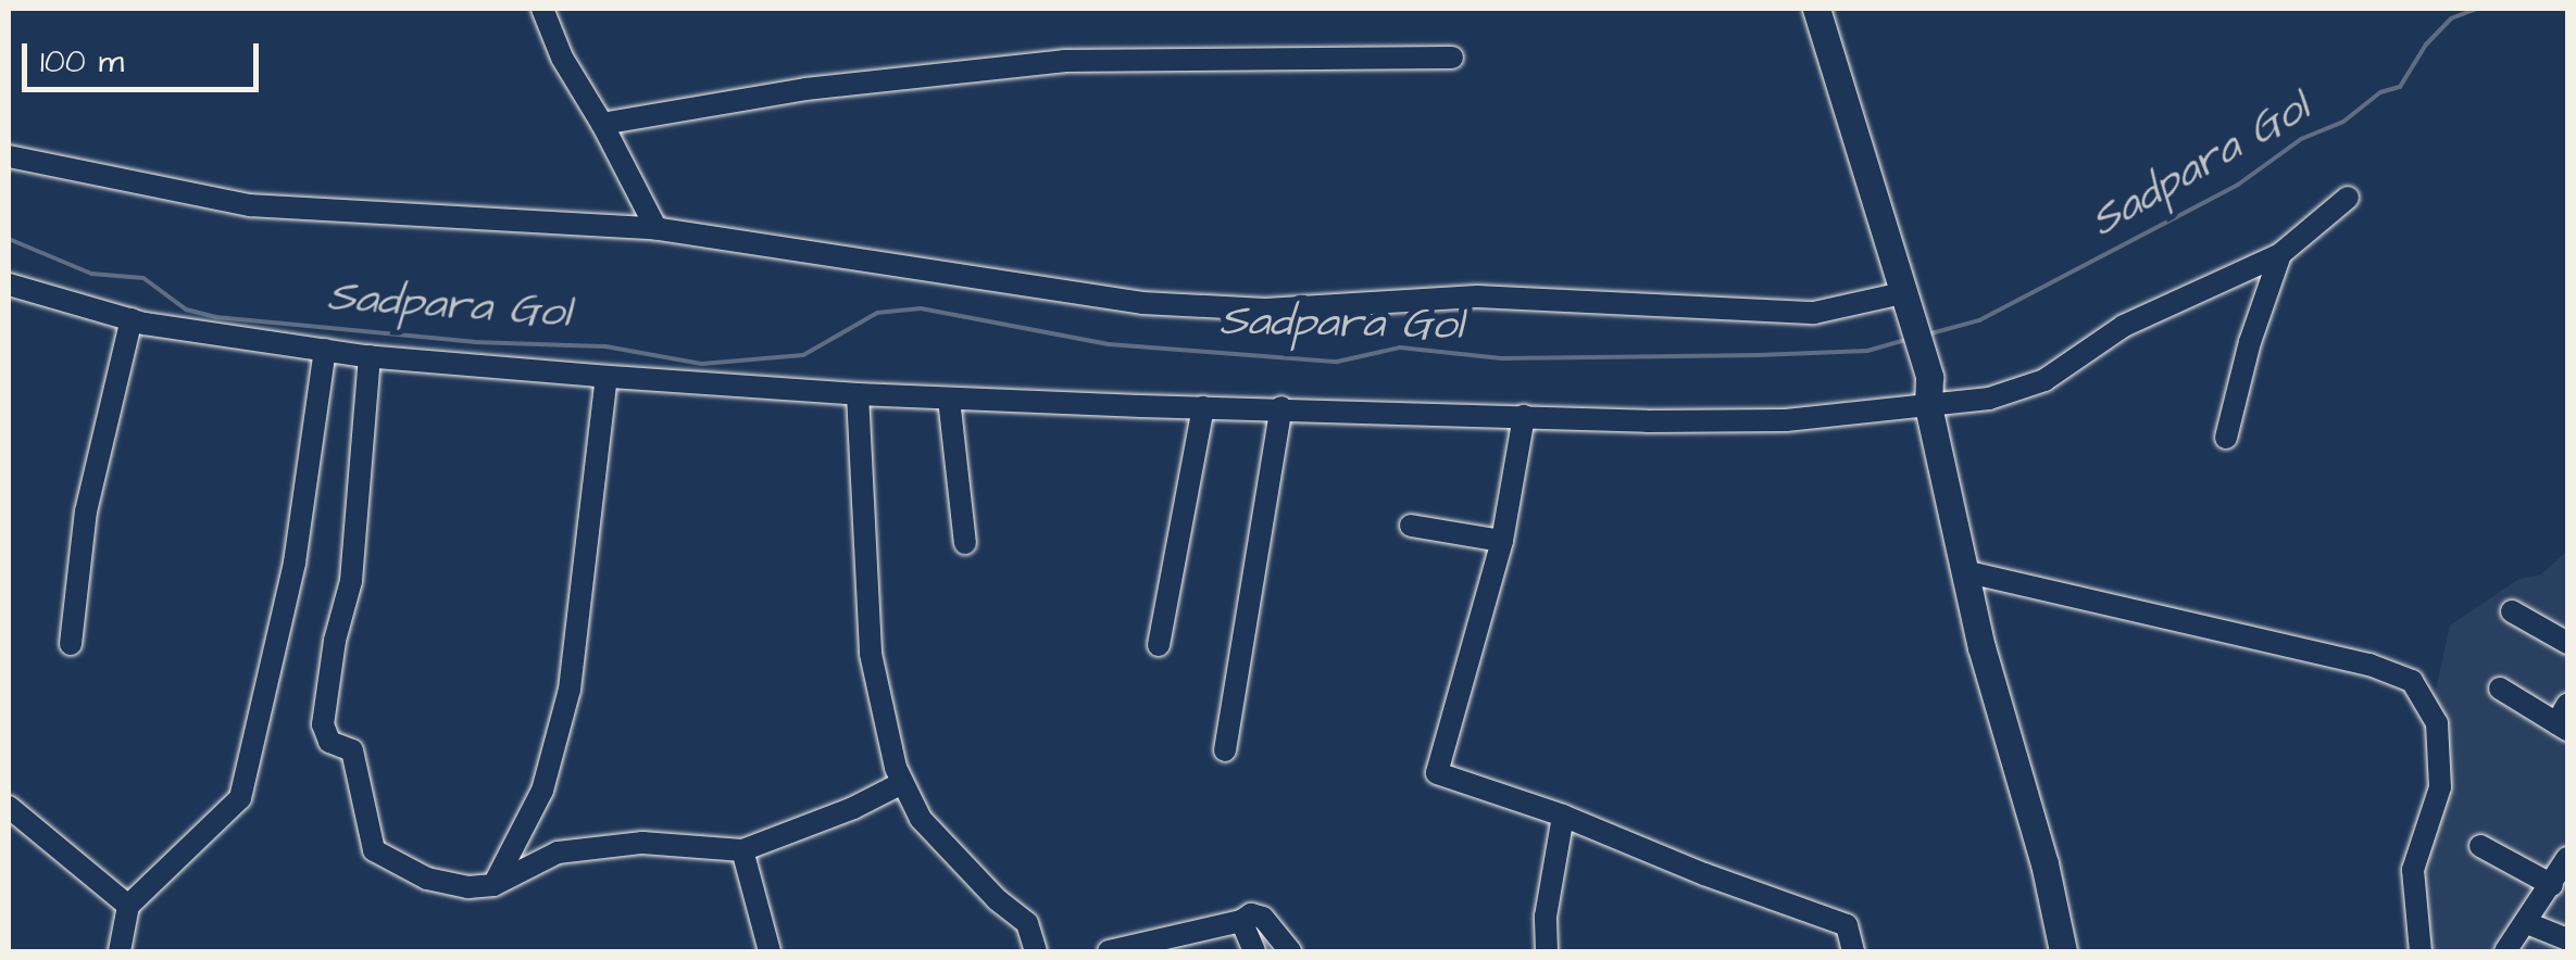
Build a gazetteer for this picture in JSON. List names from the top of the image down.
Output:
{
  "water": ["Sadpara Gol"],
  "scale_bar": "100 m"
}
